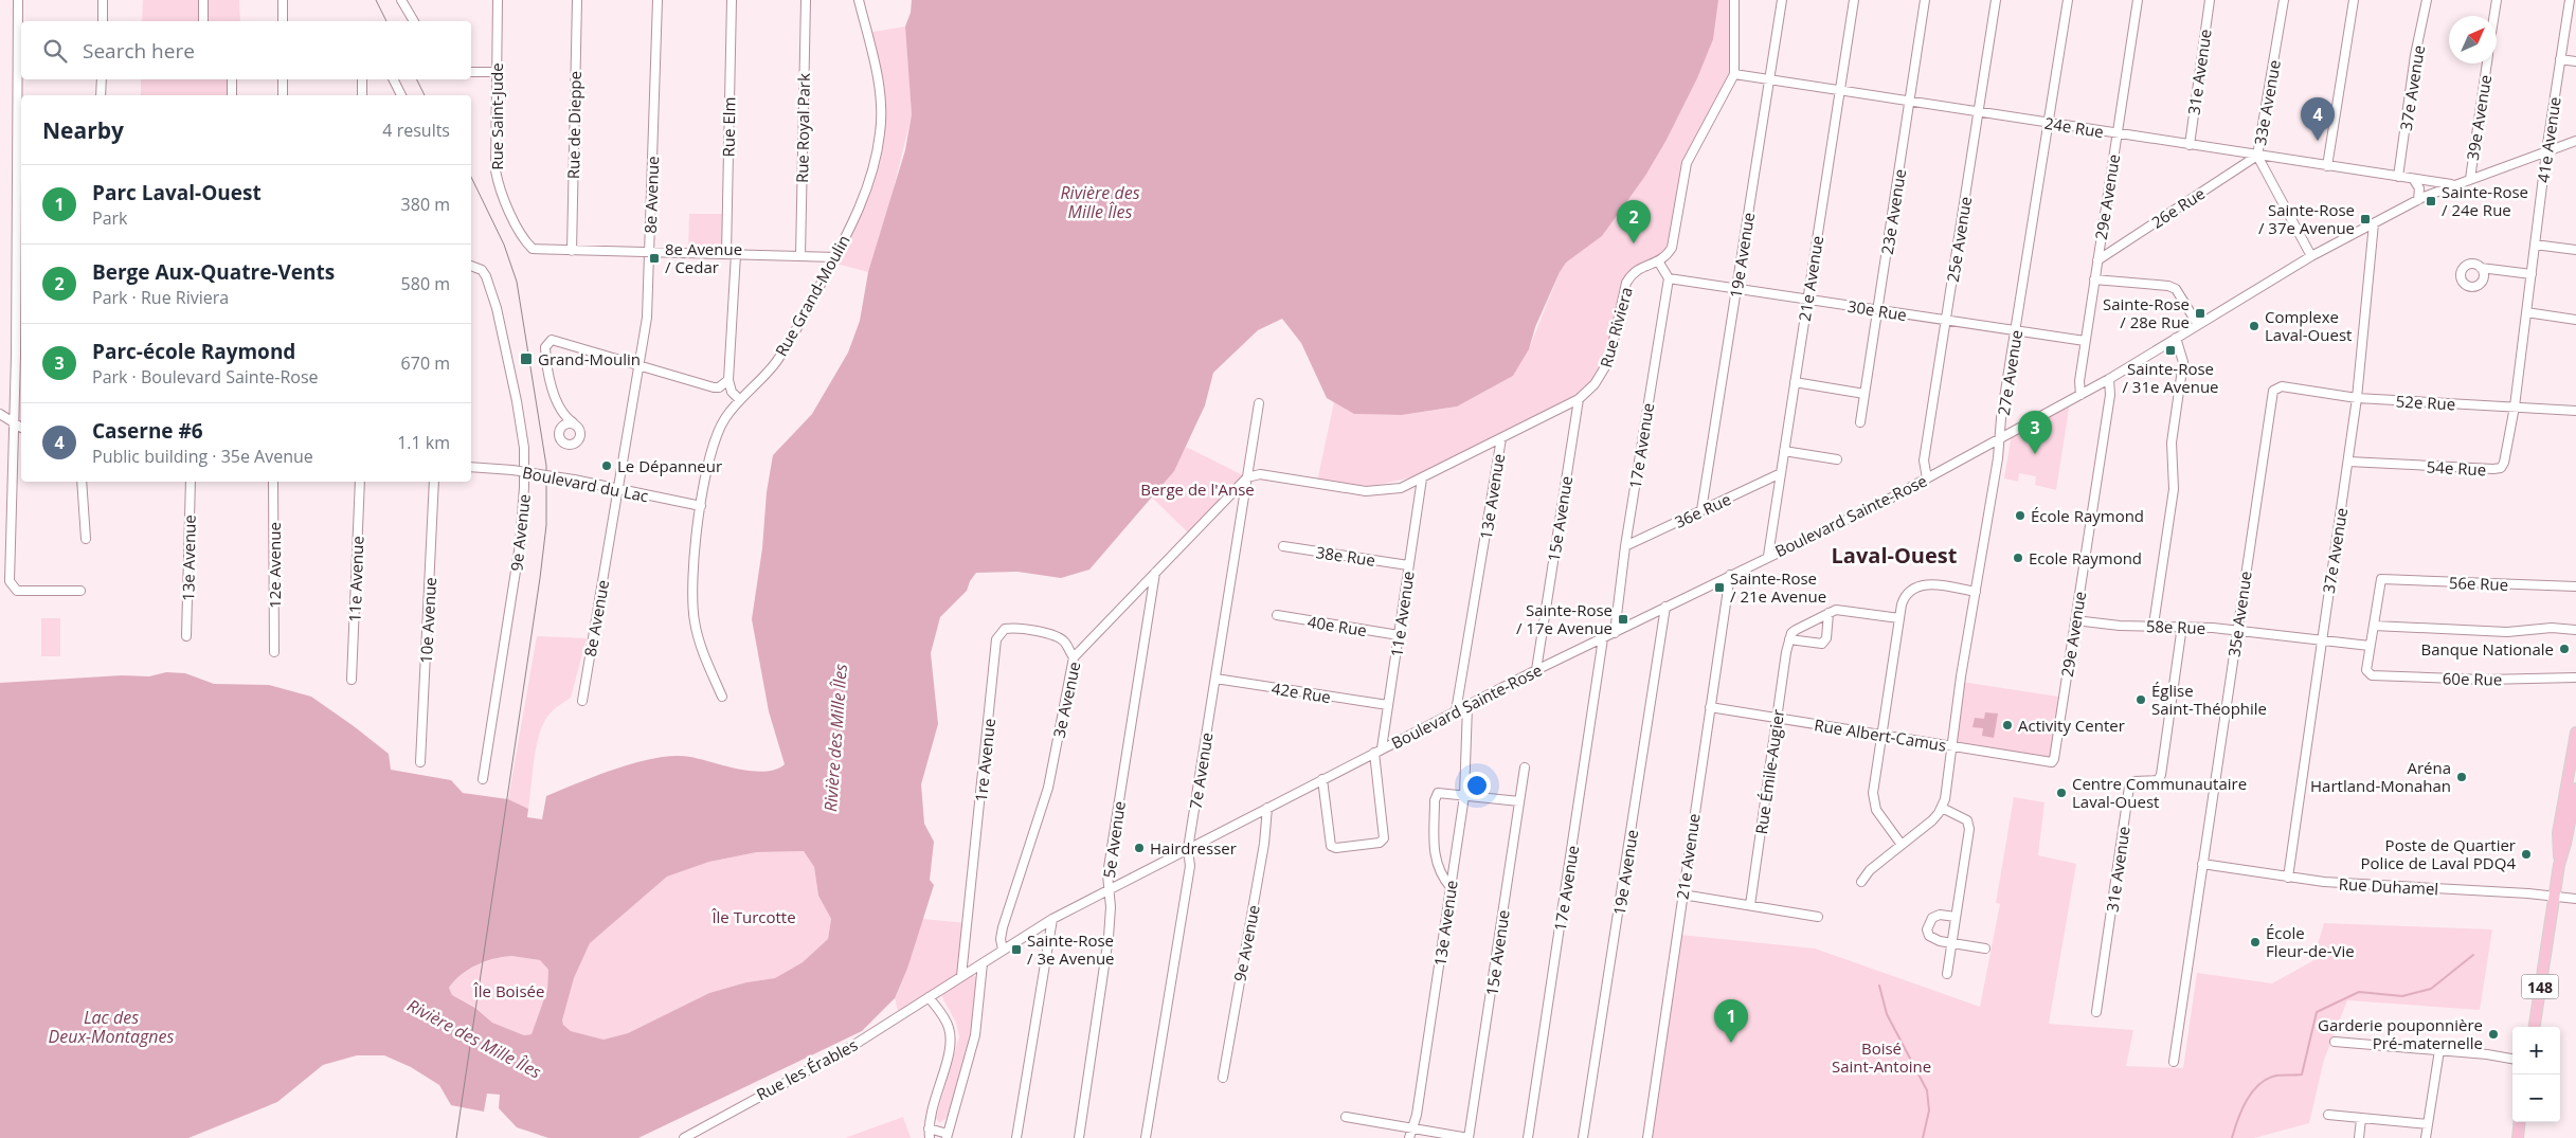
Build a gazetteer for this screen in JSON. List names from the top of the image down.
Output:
{
  "streets": {
    "main road": ["148"],
    "street": [
      "31e Avenue",
      "37e Avenue",
      "33e Avenue",
      "Rue Saint-Jude",
      "39e Avenue",
      "Rue de Dieppe",
      "Rue Elm",
      "24e Rue",
      "Rue Royal Park",
      "41e Avenue",
      "8e Avenue",
      "29e Avenue",
      "26e Rue",
      "23e Avenue",
      "25e Avenue",
      "19e Avenue",
      "21e Avenue",
      "Rue Grand-Moulin",
      "30e Rue",
      "Rue Riviera",
      "27e Avenue",
      "52e Rue",
      "17e Avenue",
      "54e Rue",
      "Boulevard du Lac",
      "13e Avenue",
      "36e Rue",
      "Boulevard Sainte-Rose",
      "15e Avenue",
      "9e Avenue",
      "38e Rue",
      "12e Avenue",
      "11e Avenue",
      "56e Rue",
      "35e Avenue",
      "10e Avenue",
      "40e Rue",
      "58e Rue",
      "60e Rue",
      "42e Rue",
      "3e Avenue",
      "Rue Albert-Camus",
      "1re Avenue",
      "7e Avenue",
      "Rue Émile-Augier",
      "5e Avenue",
      "Rue Duhamel",
      "Rue les Érables"
    ]
  },
  "crossings": [
    ["31e Avenue", "24e Rue"],
    ["31e Avenue", "58e Rue"],
    ["37e Avenue", "24e Rue"],
    ["37e Avenue", "52e Rue"],
    ["37e Avenue", "54e Rue"],
    ["37e Avenue", "Boulevard Sainte-Rose"],
    ["37e Avenue", "58e Rue"],
    ["37e Avenue", "Rue Duhamel"],
    ["33e Avenue", "24e Rue"],
    ["33e Avenue", "26e Rue"],
    ["33e Avenue", "Boulevard Sainte-Rose"],
    ["Rue Saint-Jude", "Rue de Dieppe"],
    ["Rue Saint-Jude", "Rue Elm"],
    ["Rue Saint-Jude", "Rue Royal Park"],
    ["Rue Saint-Jude", "8e Avenue"],
    ["Rue Saint-Jude", "Rue Grand-Moulin"],
    ["39e Avenue", "Boulevard Sainte-Rose"],
    ["24e Rue", "29e Avenue"],
    ["24e Rue", "26e Rue"],
    ["24e Rue", "23e Avenue"],
    ["24e Rue", "25e Avenue"],
    ["24e Rue", "19e Avenue"],
    ["24e Rue", "21e Avenue"],
    ["24e Rue", "27e Avenue"],
    ["24e Rue", "Boulevard Sainte-Rose"],
    ["41e Avenue", "52e Rue"],
    ["41e Avenue", "54e Rue"],
    ["41e Avenue", "Boulevard Sainte-Rose"],
    ["8e Avenue", "Boulevard du Lac"],
    ["29e Avenue", "26e Rue"],
    ["29e Avenue", "30e Rue"],
    ["29e Avenue", "Boulevard Sainte-Rose"],
    ["29e Avenue", "58e Rue"],
    ["29e Avenue", "Rue Albert-Camus"],
    ["23e Avenue", "30e Rue"],
    ["25e Avenue", "30e Rue"],
    ["25e Avenue", "Boulevard Sainte-Rose"],
    ["19e Avenue", "30e Rue"],
    ["19e Avenue", "36e Rue"],
    ["19e Avenue", "Boulevard Sainte-Rose"],
    ["21e Avenue", "30e Rue"],
    ["21e Avenue", "36e Rue"],
    ["21e Avenue", "Boulevard Sainte-Rose"],
    ["21e Avenue", "Rue Albert-Camus"],
    ["Rue Grand-Moulin", "Boulevard du Lac"],
    ["30e Rue", "27e Avenue"],
    ["30e Rue", "17e Avenue"],
    ["Rue Riviera", "13e Avenue"],
    ["Rue Riviera", "15e Avenue"],
    ["Rue Riviera", "11e Avenue"],
    ["Rue Riviera", "3e Avenue"],
    ["Rue Riviera", "7e Avenue"],
    ["27e Avenue", "Boulevard Sainte-Rose"],
    ["27e Avenue", "Rue Albert-Camus"],
    ["52e Rue", "54e Rue"],
    ["52e Rue", "35e Avenue"],
    ["17e Avenue", "36e Rue"],
    ["17e Avenue", "Boulevard Sainte-Rose"],
    ["13e Avenue", "Boulevard Sainte-Rose"],
    ["Boulevard Sainte-Rose", "15e Avenue"],
    ["Boulevard Sainte-Rose", "9e Avenue"],
    ["Boulevard Sainte-Rose", "11e Avenue"],
    ["Boulevard Sainte-Rose", "3e Avenue"],
    ["Boulevard Sainte-Rose", "1re Avenue"],
    ["Boulevard Sainte-Rose", "7e Avenue"],
    ["Boulevard Sainte-Rose", "5e Avenue"],
    ["Boulevard Sainte-Rose", "Rue les Érables"],
    ["38e Rue", "11e Avenue"],
    ["11e Avenue", "40e Rue"],
    ["11e Avenue", "42e Rue"],
    ["35e Avenue", "58e Rue"],
    ["35e Avenue", "Rue Duhamel"],
    ["58e Rue", "60e Rue"],
    ["42e Rue", "7e Avenue"],
    ["3e Avenue", "1re Avenue"],
    ["3e Avenue", "7e Avenue"],
    ["3e Avenue", "5e Avenue"],
    ["Rue Albert-Camus", "Rue Émile-Augier"],
    ["Rue Duhamel", "148"]
  ],
  "districts": ["Laval-Ouest"],
  "water": ["Rivière des Mille Îles", "Lac des Deux-Montagnes"],
  "parks": [
    "Berge de l'Anse",
    "Île Turcotte",
    "Île Boisée",
    "Boisé Saint-Antoine"
  ],
  "places": {
    "transit": [
      "Sainte-Rose / 24e Rue",
      "Sainte-Rose / 37e Avenue",
      "8e Avenue / Cedar",
      "Sainte-Rose / 28e Rue",
      "Sainte-Rose / 31e Avenue",
      "Grand-Moulin",
      "Sainte-Rose / 21e Avenue",
      "Sainte-Rose / 17e Avenue",
      "Sainte-Rose / 3e Avenue"
    ],
    "other": [
      "Complexe Laval-Ouest",
      "Le Dépanneur",
      "École Raymond",
      "Ecole Raymond",
      "Banque Nationale",
      "Église Saint-Théophile",
      "Activity Center",
      "Aréna Hartland-Monahan",
      "Centre Communautaire Laval-Ouest",
      "Hairdresser",
      "Poste de Quartier Police de Laval PDQ4",
      "École Fleur-de-Vie",
      "Garderie pouponnière Pré-maternelle"
    ]
  },
  "north": "top right",
  "page": {
    "search": "Search here",
    "heading": ["Nearby", "4 results"],
    "pins": [
      "4",
      "2",
      "3",
      "1"
    ],
    "list": [
      {
        "mark": "1",
        "name": "Parc Laval-Ouest",
        "note": "Park",
        "value": "380 m"
      },
      {
        "mark": "2",
        "name": "Berge Aux-Quatre-Vents",
        "note": "Park · Rue Riviera",
        "value": "580 m"
      },
      {
        "mark": "3",
        "name": "Parc-école Raymond",
        "note": "Park · Boulevard Sainte-Rose",
        "value": "670 m"
      },
      {
        "mark": "4",
        "name": "Caserne #6",
        "note": "Public building · 35e Avenue",
        "value": "1.1 km"
      }
    ],
    "map_buttons": ["+", "−"]
  }
}
